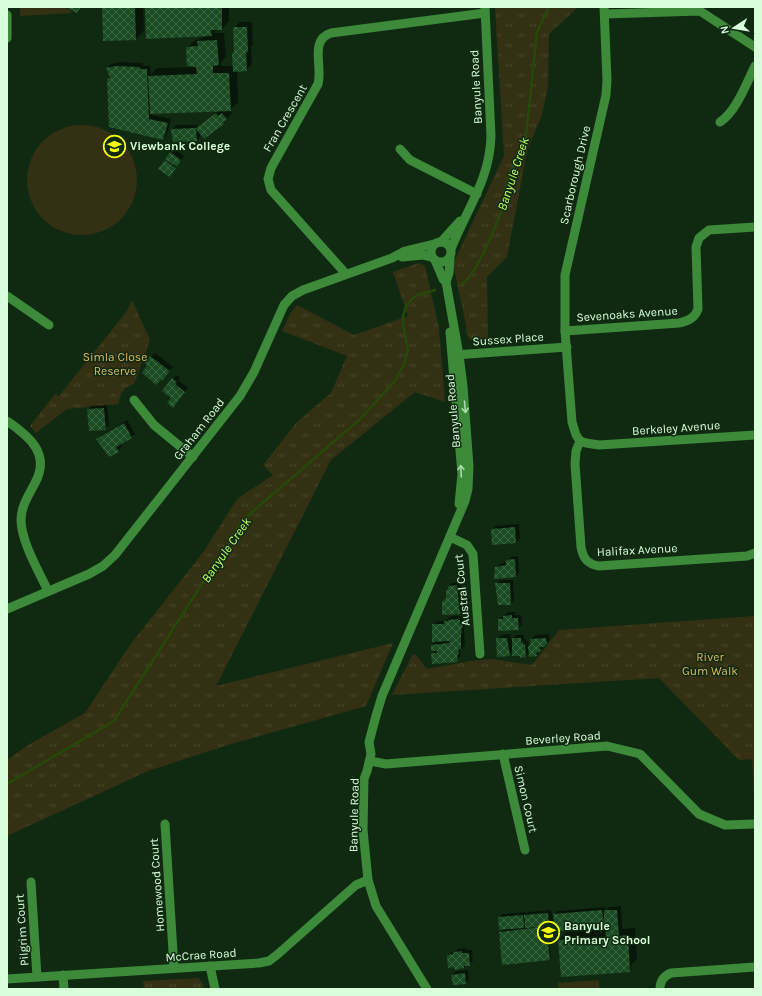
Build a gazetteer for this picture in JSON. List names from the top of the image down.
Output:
{
  "streets": {
    "street": [
      "Banyule Road",
      "Fran Crescent",
      "Scarborough Drive",
      "Sevenoaks Avenue",
      "Sussex Place",
      "Berkeley Avenue",
      "Graham Road",
      "Halifax Avenue",
      "Austral Court",
      "Beverley Road",
      "Simon Court",
      "Homewood Court",
      "Pilgrim Court",
      "McCrae Road"
    ]
  },
  "crossings": [
    ["Banyule Road", "Fran Crescent"],
    ["Banyule Road", "Sussex Place"],
    ["Banyule Road", "Graham Road"],
    ["Banyule Road", "Austral Court"],
    ["Banyule Road", "Beverley Road"],
    ["Banyule Road", "McCrae Road"],
    ["Fran Crescent", "Graham Road"],
    ["Scarborough Drive", "Sevenoaks Avenue"],
    ["Scarborough Drive", "Sussex Place"],
    ["Scarborough Drive", "Halifax Avenue"],
    ["Sussex Place", "Halifax Avenue"],
    ["Berkeley Avenue", "Halifax Avenue"],
    ["Beverley Road", "Simon Court"],
    ["Homewood Court", "McCrae Road"],
    ["Pilgrim Court", "McCrae Road"]
  ],
  "water": ["Banyule Creek"],
  "parks": ["Simla Close Reserve", "River Gum Walk"],
  "places": {
    "school or university": ["Viewbank College", "Banyule Primary School"]
  },
  "north": "left"
}
